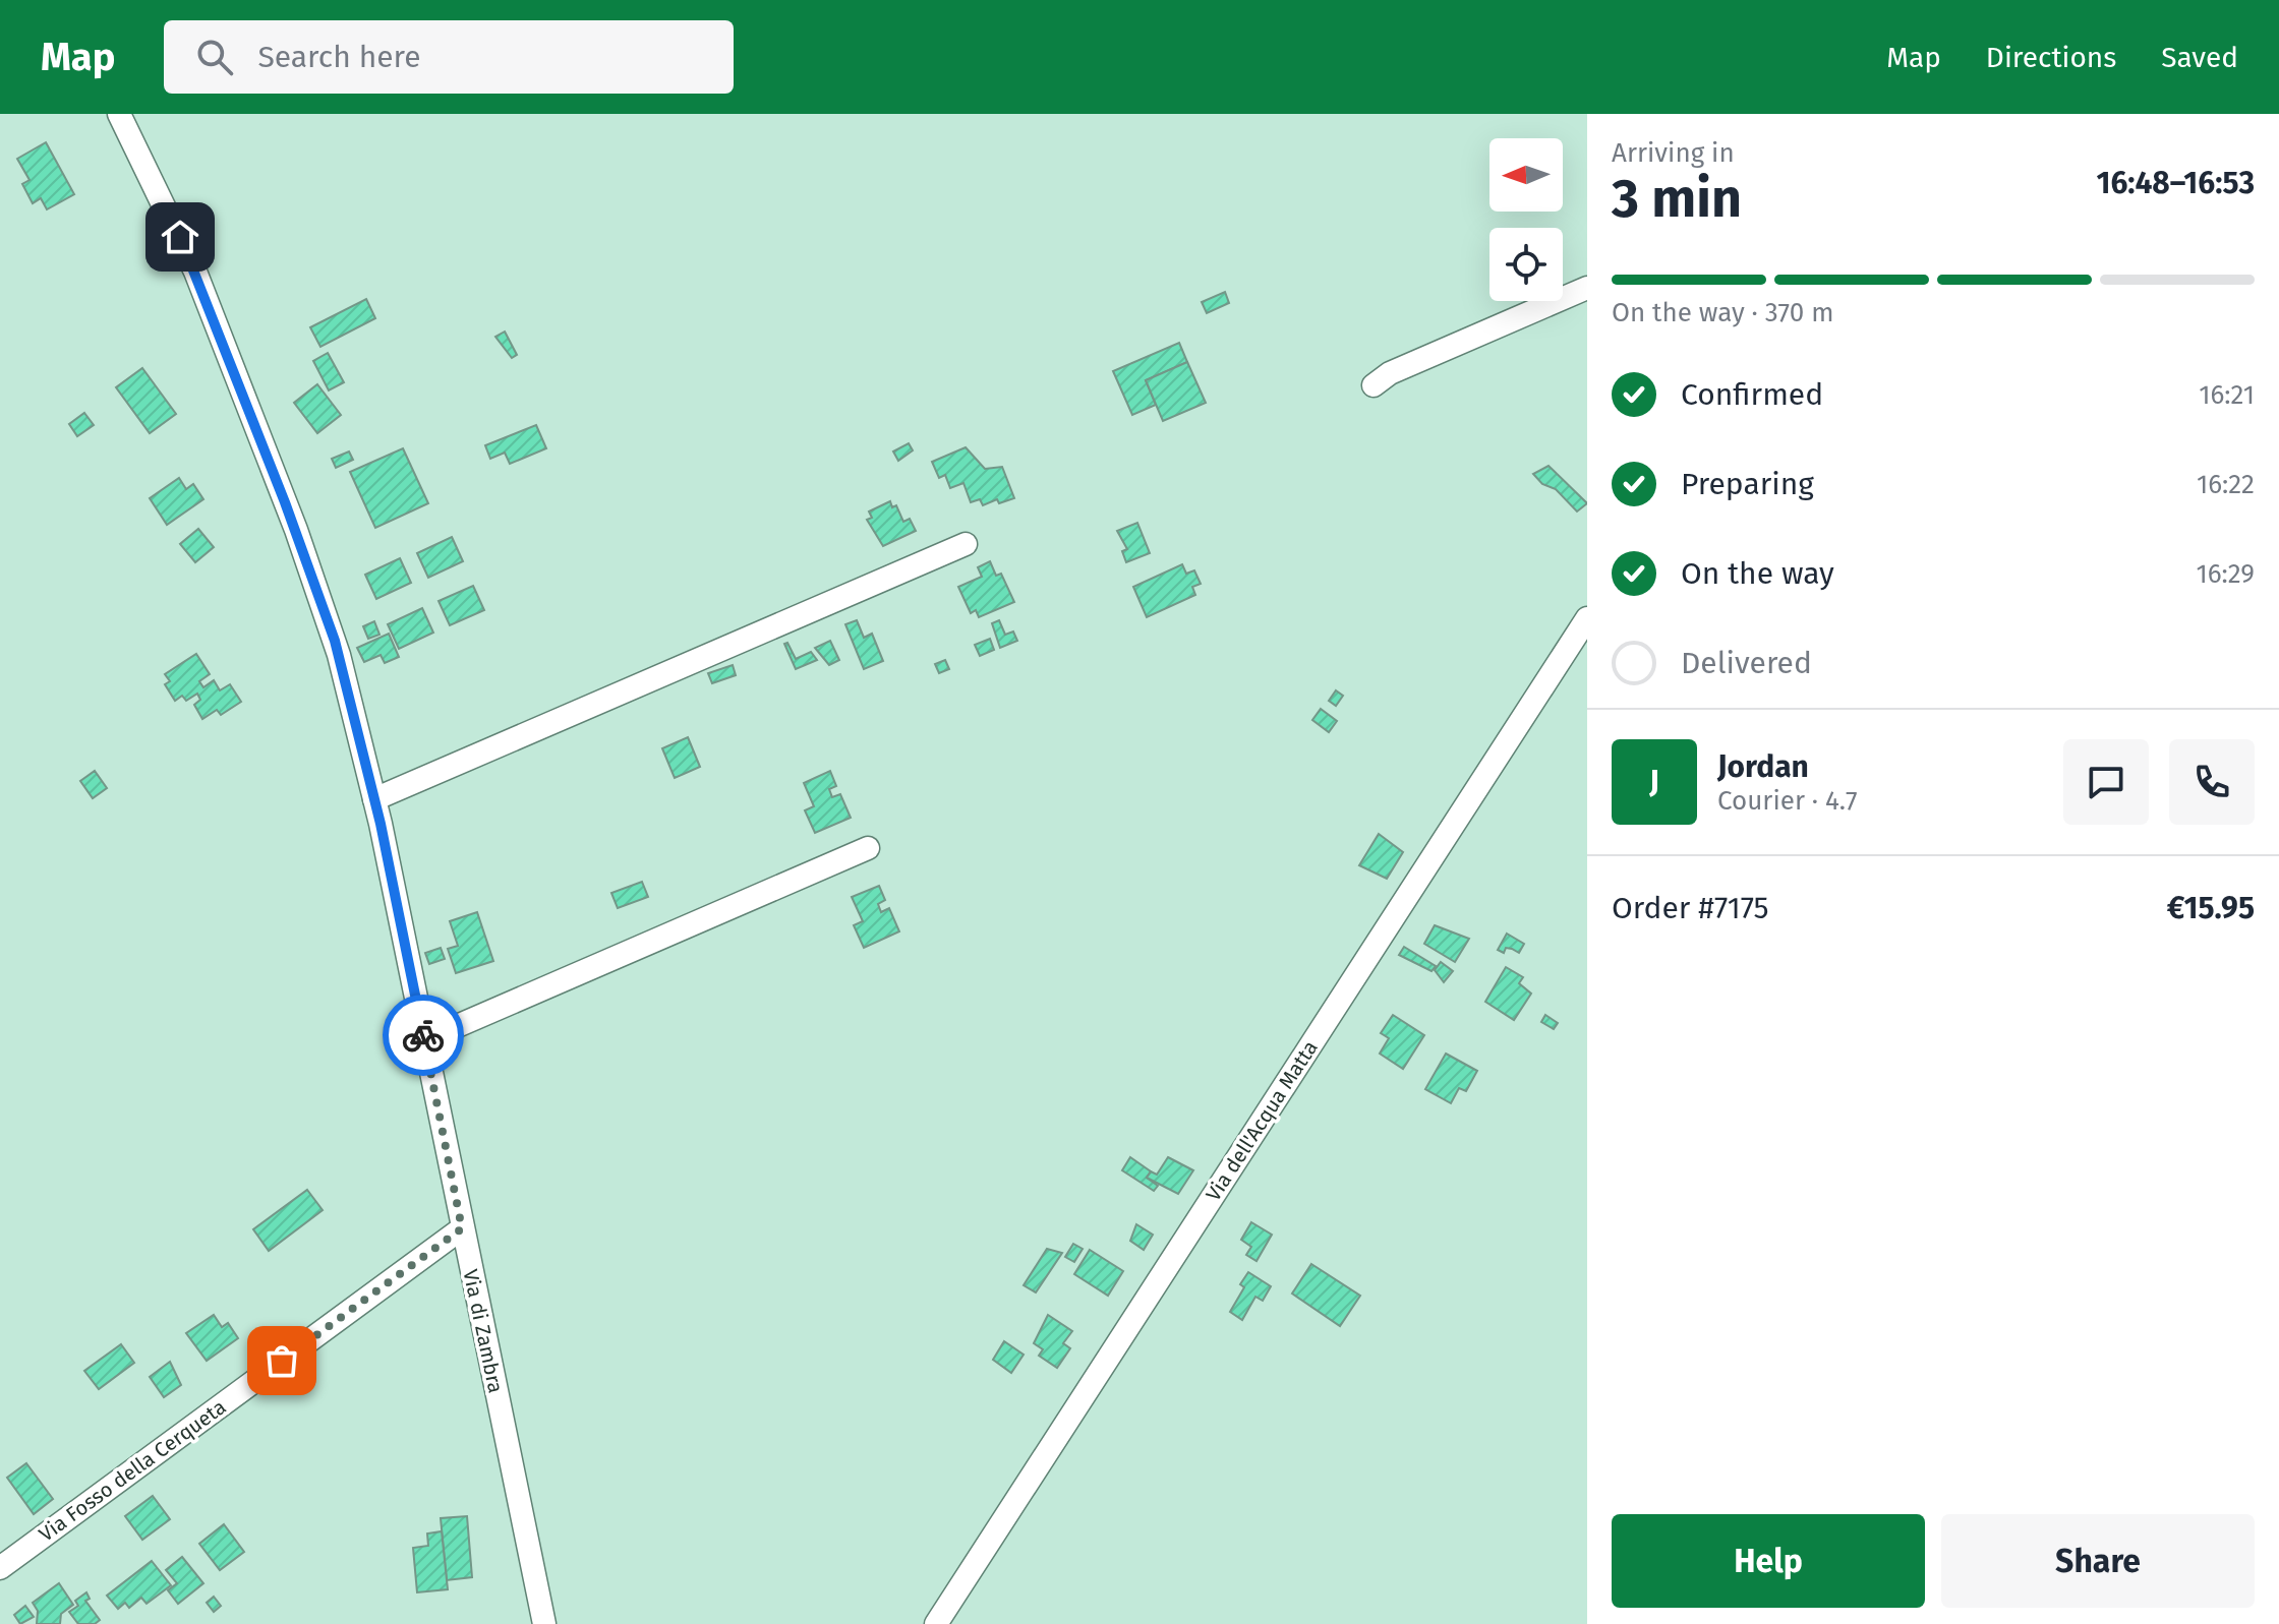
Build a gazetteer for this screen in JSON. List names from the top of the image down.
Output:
{
  "streets": {
    "street": ["Via dell'Acqua Matta", "Via di Zambra", "Via Fosso della Cerqueta"]
  },
  "crossings": [
    ["Via di Zambra", "Via Fosso della Cerqueta"]
  ],
  "north": "left",
  "page": {
    "header": "Map",
    "search": "Search here",
    "nav": ["Map", "Directions", "Saved"],
    "heading": ["3 min", "Arriving in", "16:48–16:53"],
    "panel": [
      "Jordan",
      "Courier · 4.7",
      "Order #7175",
      "€15.95"
    ],
    "bar": "On the way · 370 m",
    "list": [
      ["Confirmed", "16:21"],
      ["Preparing", "16:22"],
      ["On the way", "16:29"],
      "Delivered"
    ],
    "round": "J",
    "buttons": ["Help", "Share"]
  }
}
